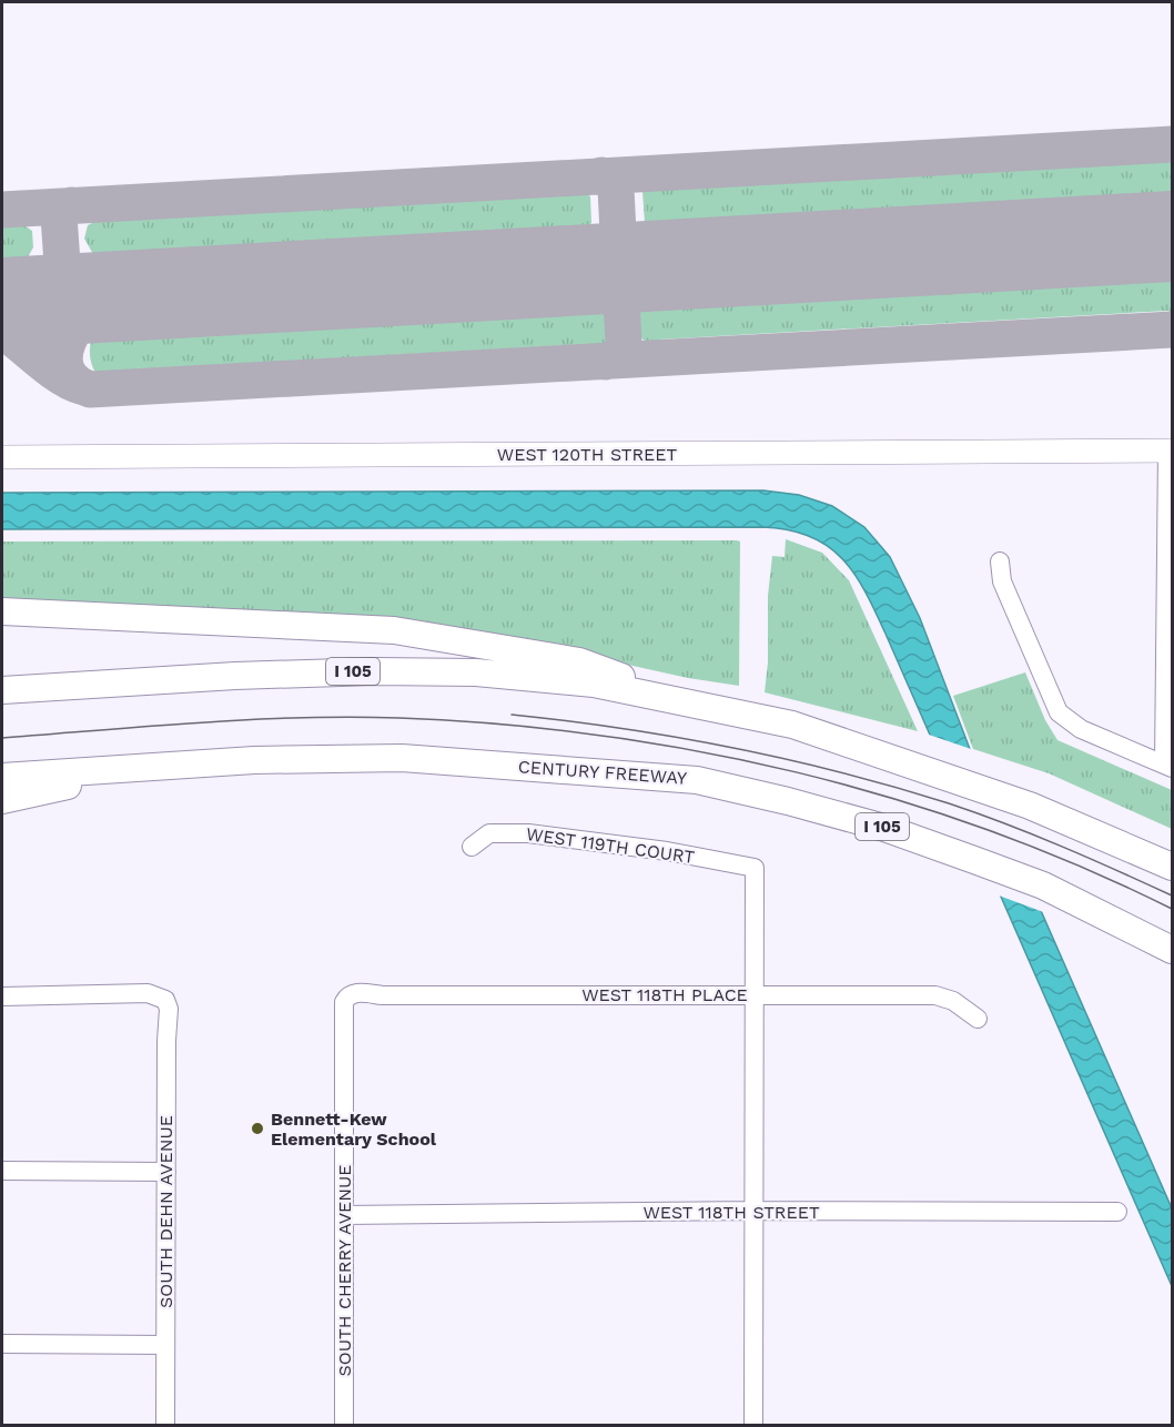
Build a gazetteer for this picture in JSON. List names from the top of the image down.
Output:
{
  "streets": {
    "highway": ["I 105", "CENTURY FREEWAY"],
    "main road": ["WEST 120TH STREET"],
    "street": [
      "WEST 119TH COURT",
      "WEST 118TH PLACE",
      "SOUTH DEHN AVENUE",
      "WEST 118TH STREET",
      "SOUTH CHERRY AVENUE"
    ]
  },
  "crossings": [
    ["WEST 119TH COURT", "WEST 118TH PLACE"],
    ["WEST 118TH PLACE", "SOUTH CHERRY AVENUE"],
    ["WEST 118TH STREET", "SOUTH CHERRY AVENUE"]
  ],
  "places": ["Bennett-Kew Elementary School"]
}
